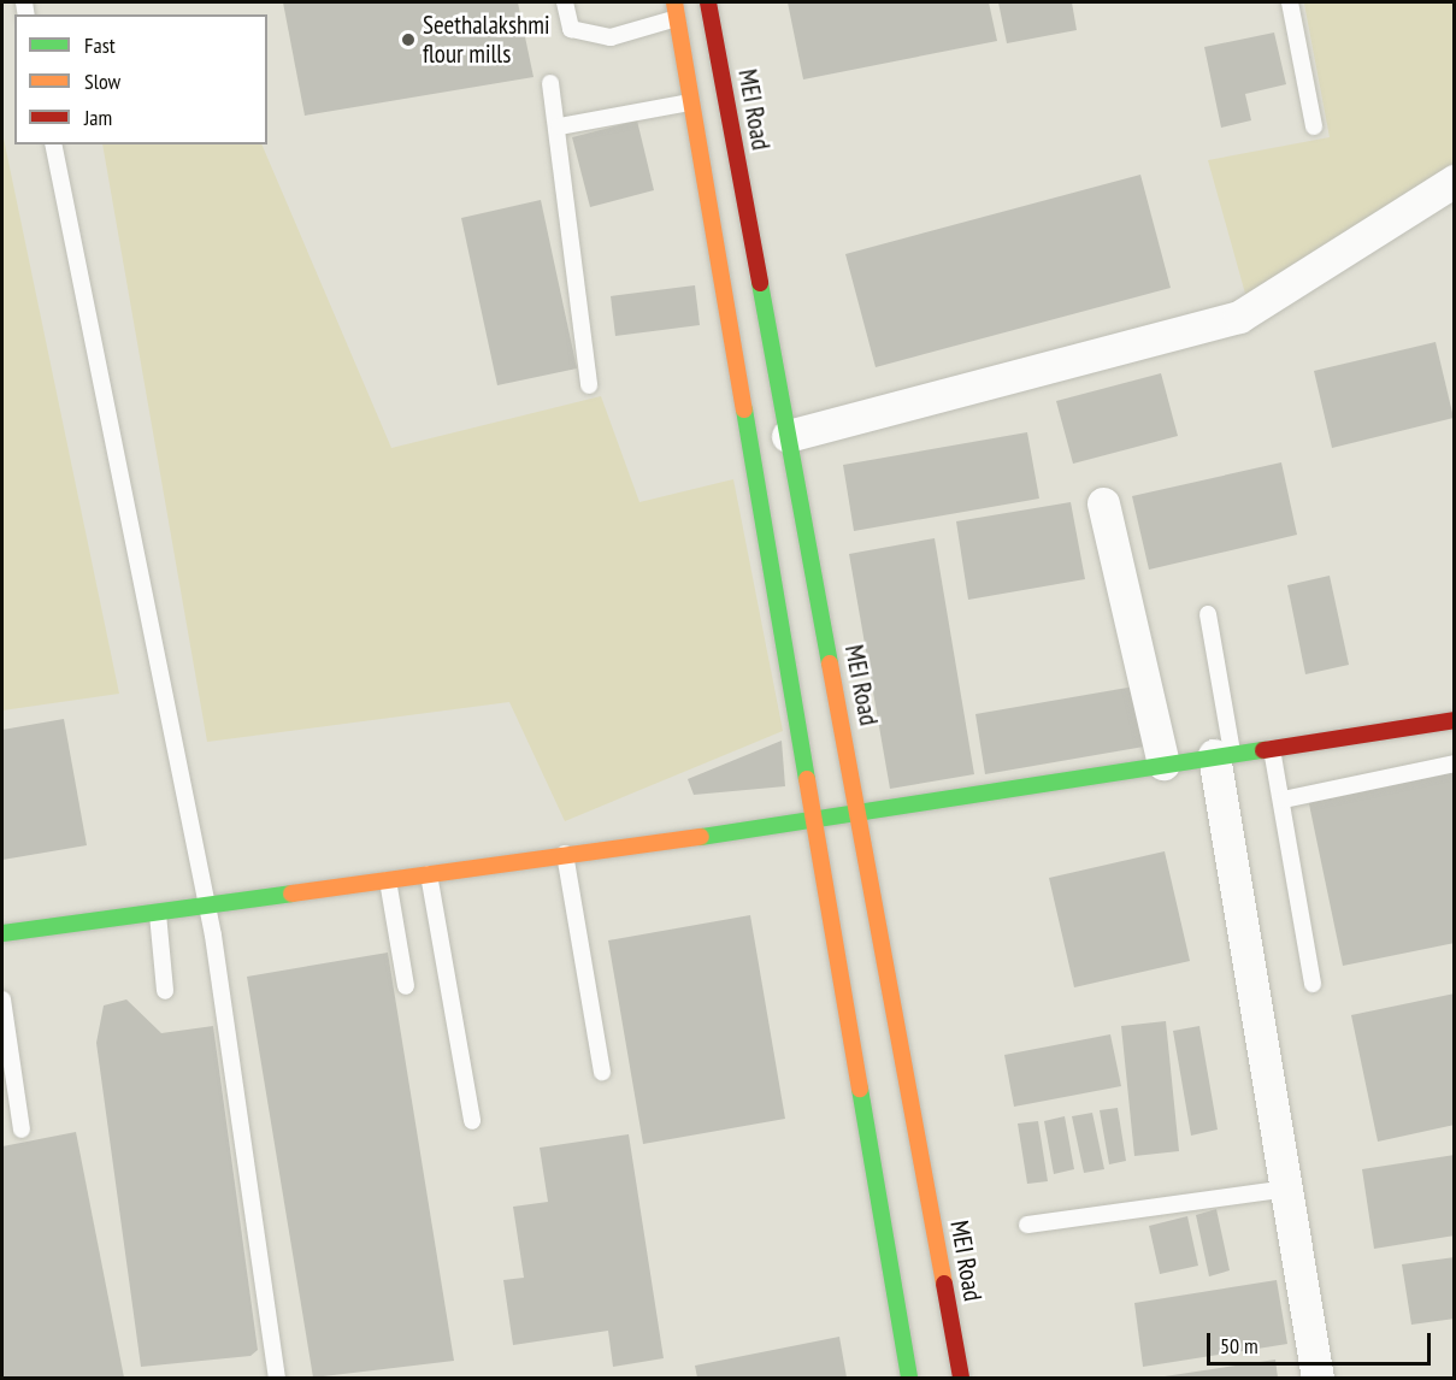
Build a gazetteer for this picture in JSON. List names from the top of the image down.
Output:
{
  "streets": {
    "street": ["MEI Road"]
  },
  "places": ["Seethalakshmi flour mills"],
  "legend": ["Fast", "Slow", "Jam"],
  "scale_bar": "50 m"
}
